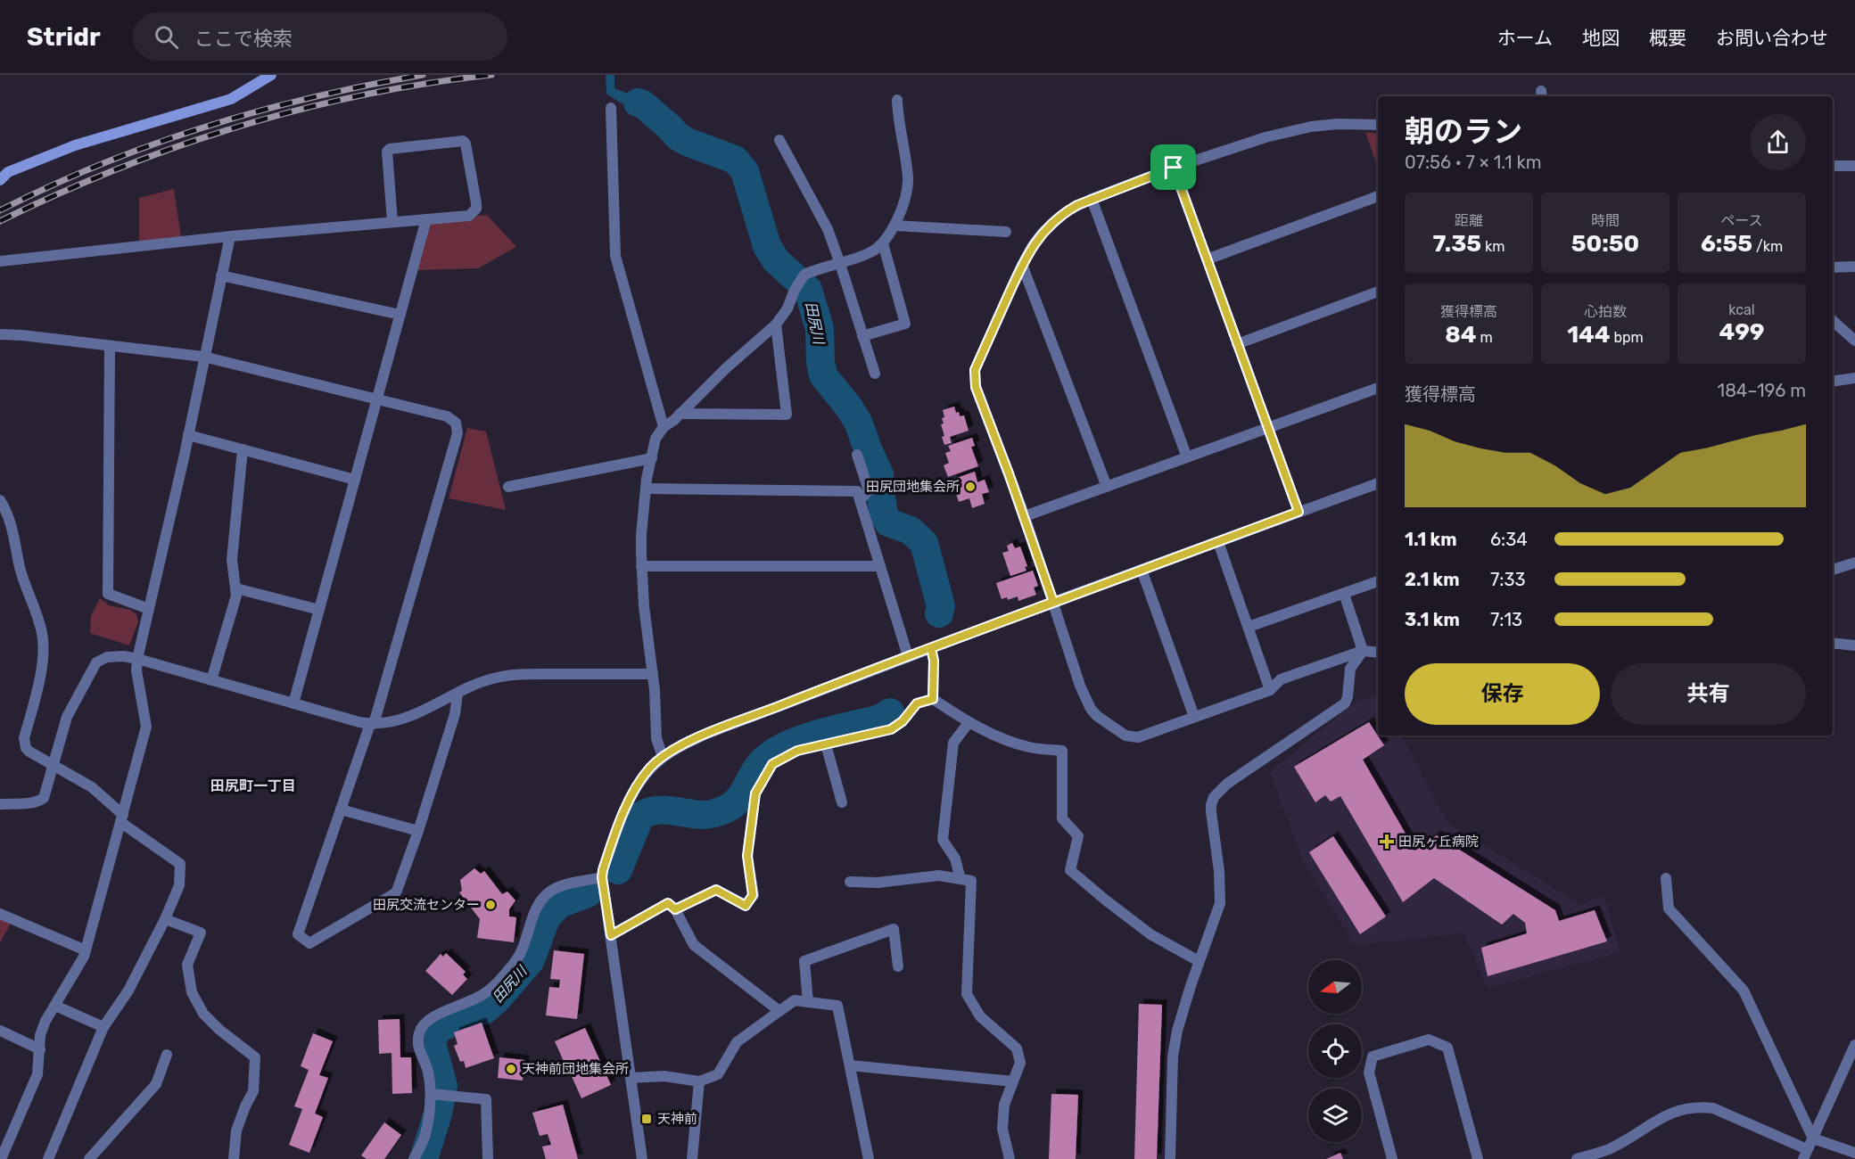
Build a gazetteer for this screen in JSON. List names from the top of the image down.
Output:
{
  "districts": ["田尻町一丁目"],
  "water": ["田尻川"],
  "places": {
    "other": ["田尻団地集会所", "田尻交流センター", "天神前団地集会所"],
    "health": ["田尻ヶ丘病院"],
    "transit": ["天神前"]
  },
  "north": "left",
  "page": {
    "header": "Stridr",
    "search": "ここで検索",
    "nav": [
      "ホーム",
      "地図",
      "概要",
      "お問い合わせ"
    ],
    "heading": ["朝のラン", "07:56 · 7 × 1.1 km"],
    "stats": [
      ["距離", "7.35 km"],
      ["時間", "50:50"],
      ["ペース", "6:55 /km"],
      ["獲得標高", "84 m"],
      ["心拍数", "144 bpm"],
      ["kcal", "499"]
    ],
    "chart": ["獲得標高", "184–196 m"],
    "list": [
      {
        "name": "1.1 km",
        "note": "6:34"
      },
      {
        "name": "2.1 km",
        "note": "7:33"
      },
      {
        "name": "3.1 km",
        "note": "7:13"
      }
    ],
    "buttons": ["保存", "共有"]
  }
}
